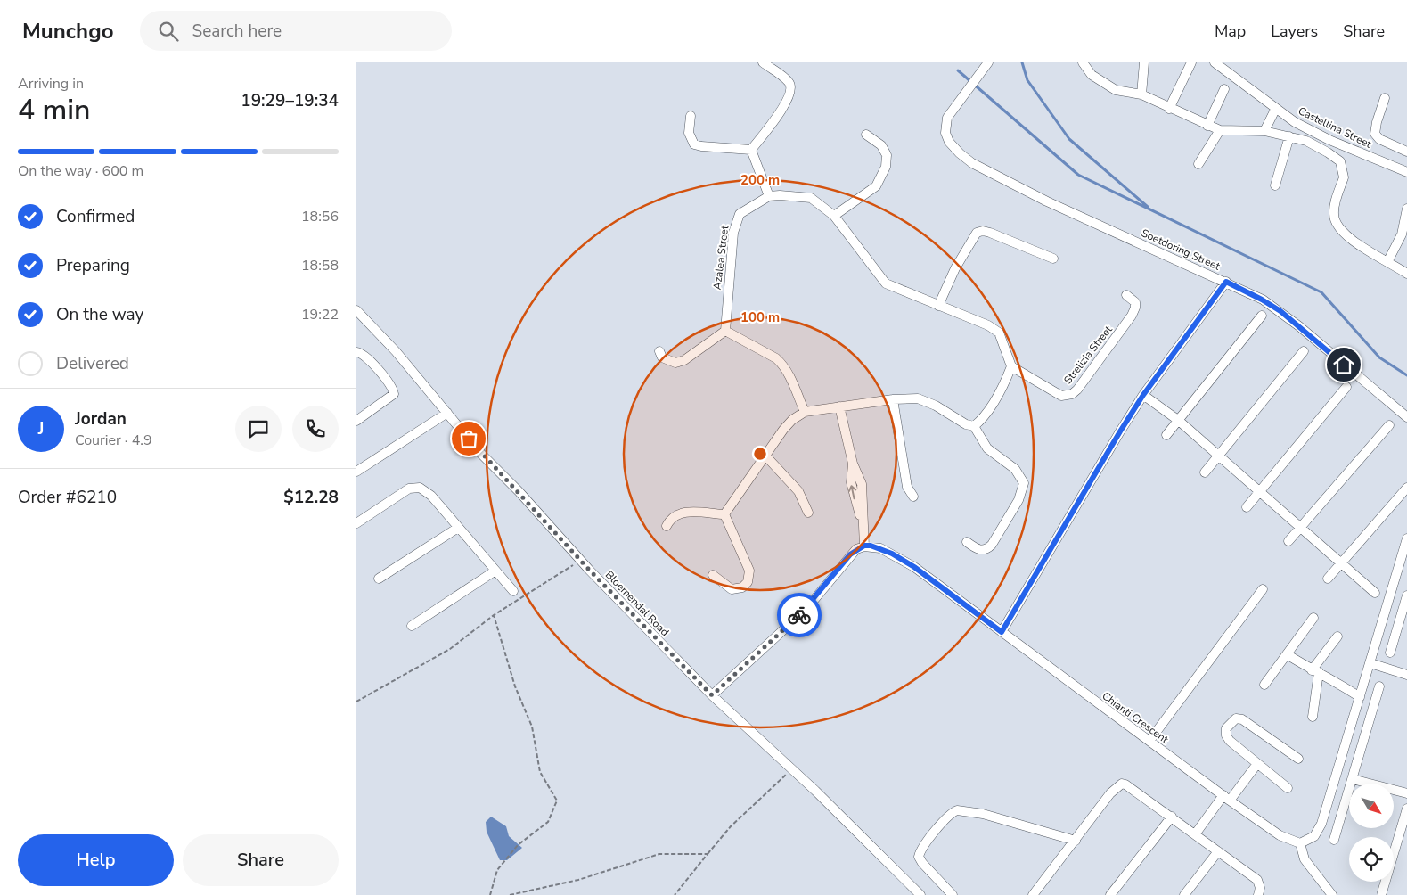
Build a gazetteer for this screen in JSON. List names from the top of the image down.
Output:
{
  "streets": {
    "street": [
      "Castellina Street",
      "Soetdoring Street",
      "Azalea Street",
      "Strelizia Street",
      "Bloemendal Road",
      "Chianti Crescent"
    ]
  },
  "north": "bottom right",
  "page": {
    "header": "Munchgo",
    "search": "Search here",
    "nav": ["Map", "Layers", "Share"],
    "heading": ["4 min", "Arriving in", "19:29–19:34"],
    "panel": [
      "Jordan",
      "Courier · 4.9",
      "Order #6210",
      "$12.28"
    ],
    "bar": "On the way · 600 m",
    "list": [
      ["Confirmed", "18:56"],
      ["Preparing", "18:58"],
      ["On the way", "19:22"],
      "Delivered"
    ],
    "round": "J",
    "buttons": ["Help", "Share"]
  },
  "rings": ["200 m", "100 m"]
}
